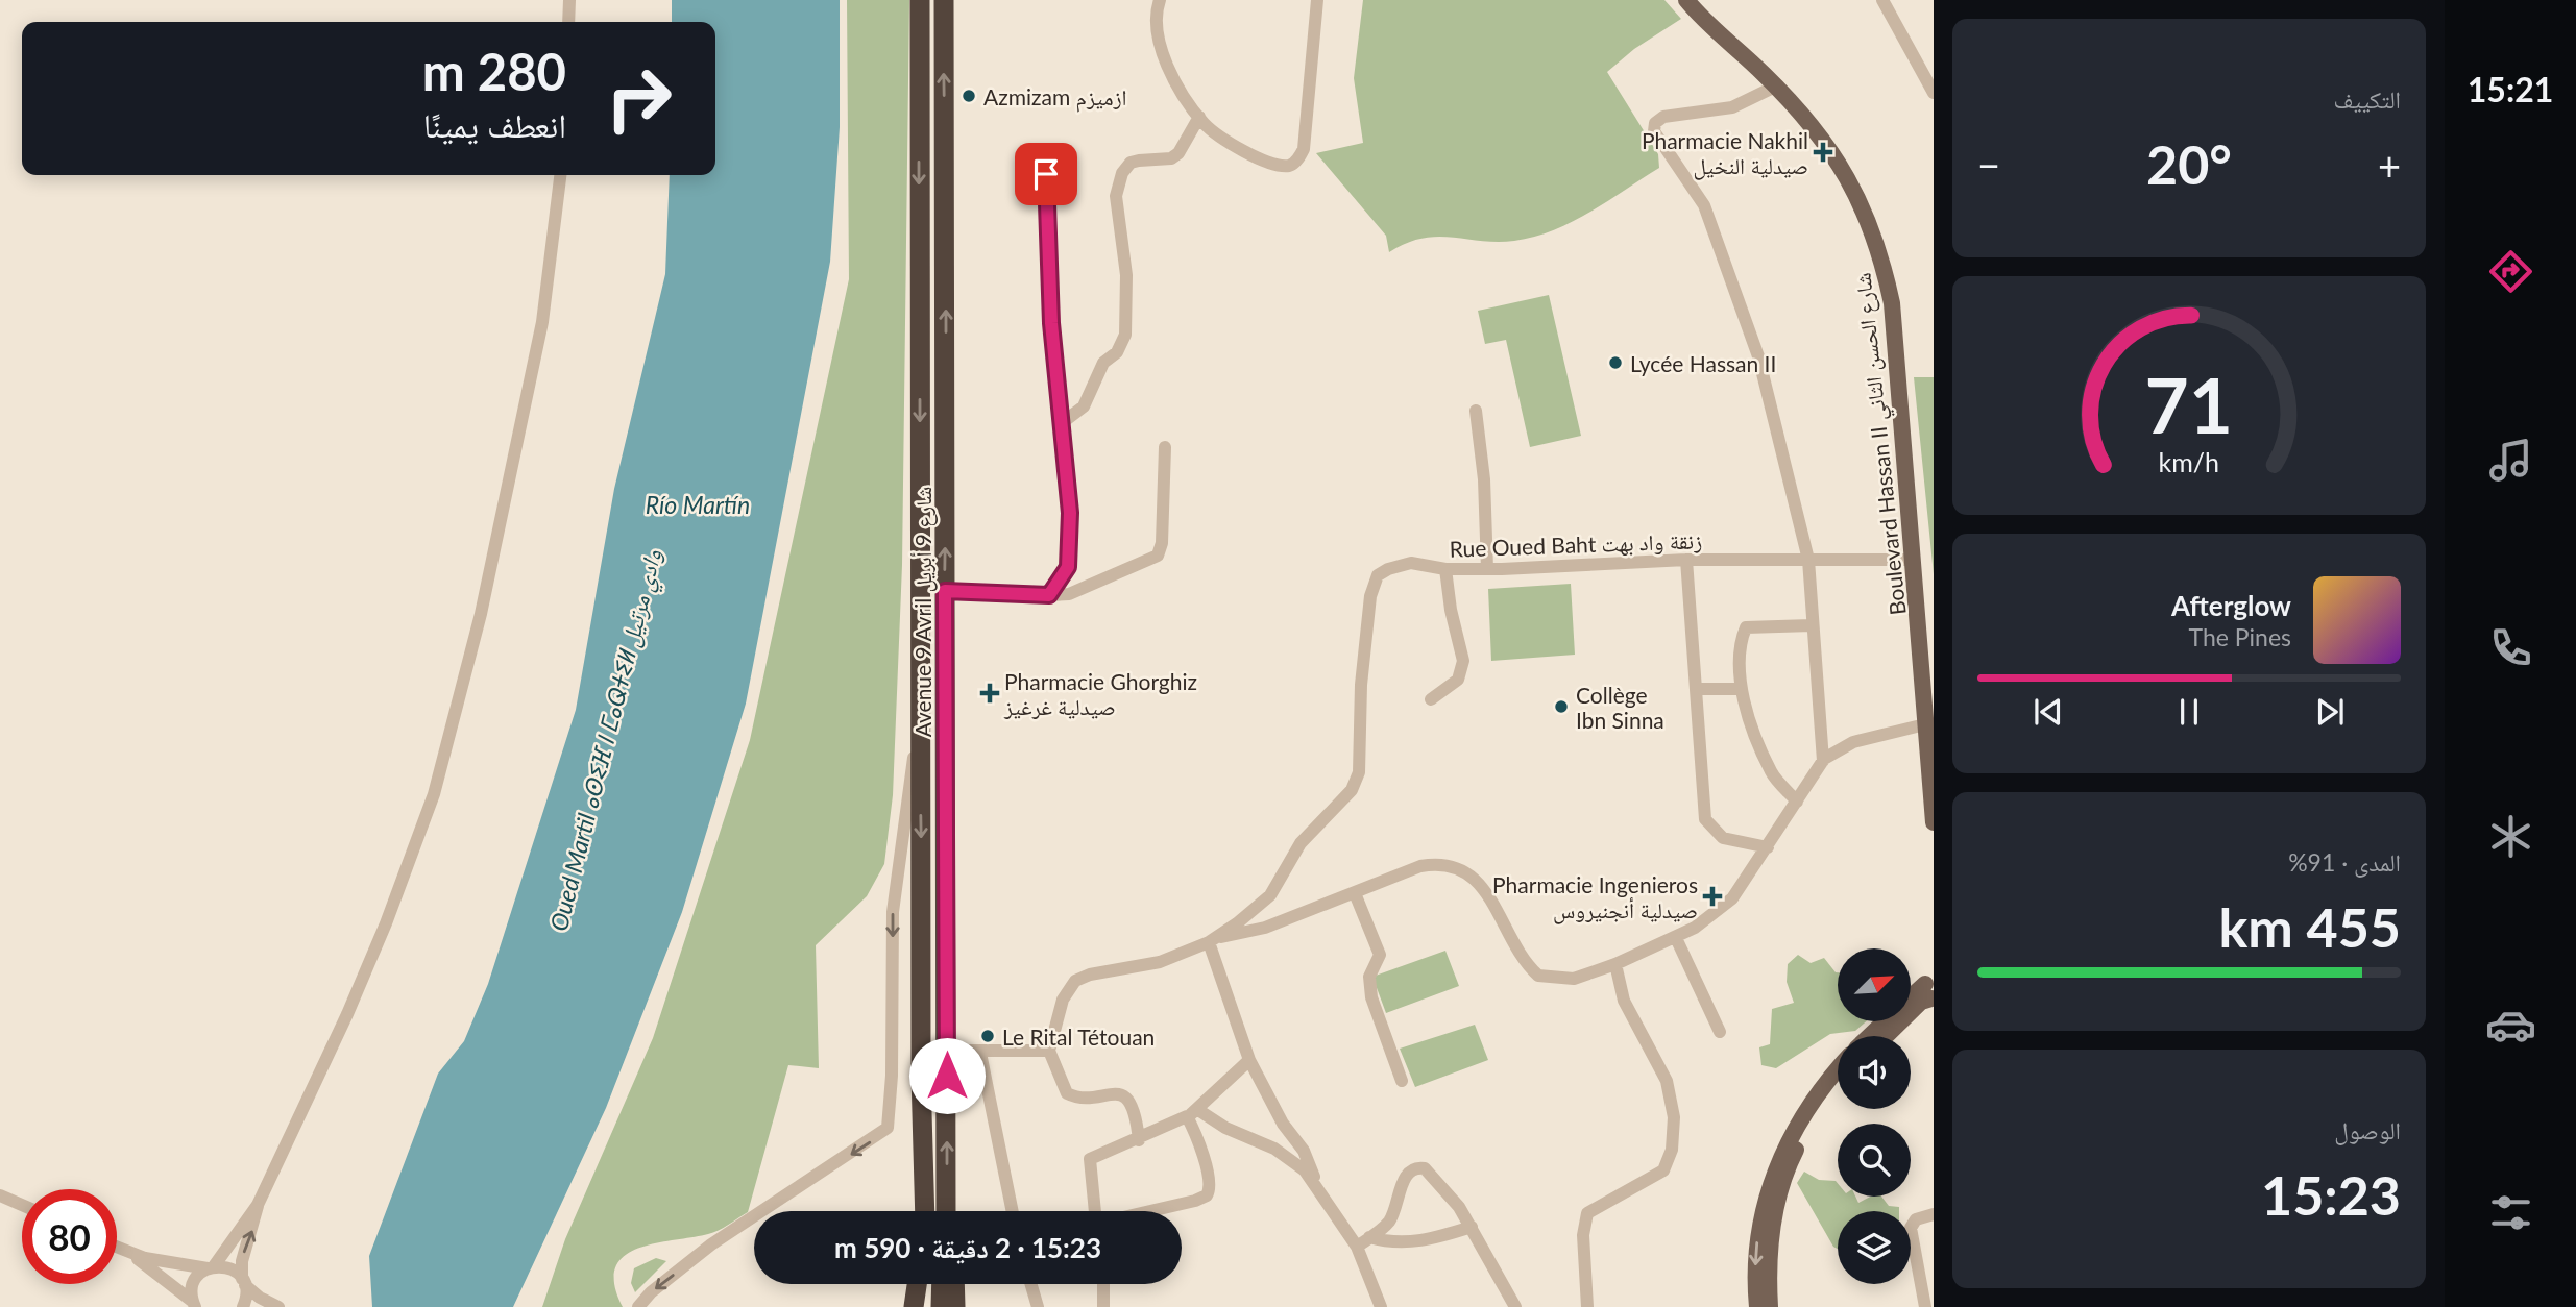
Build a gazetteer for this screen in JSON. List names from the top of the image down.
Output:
{
  "streets": {
    "highway": ["Avenue 9 Avril شارع 9 أبريل"],
    "main road": ["Boulevard Hassan II شارع الحسن الثاني"],
    "street": ["Rue Oued Baht زنقة واد بهت"]
  },
  "crossings": [
    ["Boulevard Hassan II شارع الحسن الثاني", "Rue Oued Baht زنقة واد بهت"]
  ],
  "water": ["Río Martín", "Oued Martil ⴰⵙⵉⴼ ⵏ ⵎⴰⵕⵜⵉⵍ وادي مرتيل"],
  "places": {
    "other": [
      "Azmizam ازميزم",
      "Lycée Hassan II",
      "Collège Ibn Sinna",
      "Le Rital Tétouan"
    ],
    "health": ["Pharmacie Nakhil صيدلية النخيل", "Pharmacie Ghorghiz صيدلية غرغيز", "Pharmacie Ingenieros صيدلية أنجنيروس"]
  },
  "north": "top right",
  "page": {
    "tabs": "15:21",
    "tile": [
      "التكييف",
      ["المدى · 91%", "455 km"],
      ["الوصول", "15:23"]
    ],
    "turn": ["280 m", "انعطف يمينًا"],
    "heat": ["−", "20°", "+"],
    "song": ["Afterglow", "The Pines"],
    "limit": "80",
    "trip": "15:23 · 2 دقيقة · 590 m",
    "gauge": ["71", "km/h"]
  }
}
